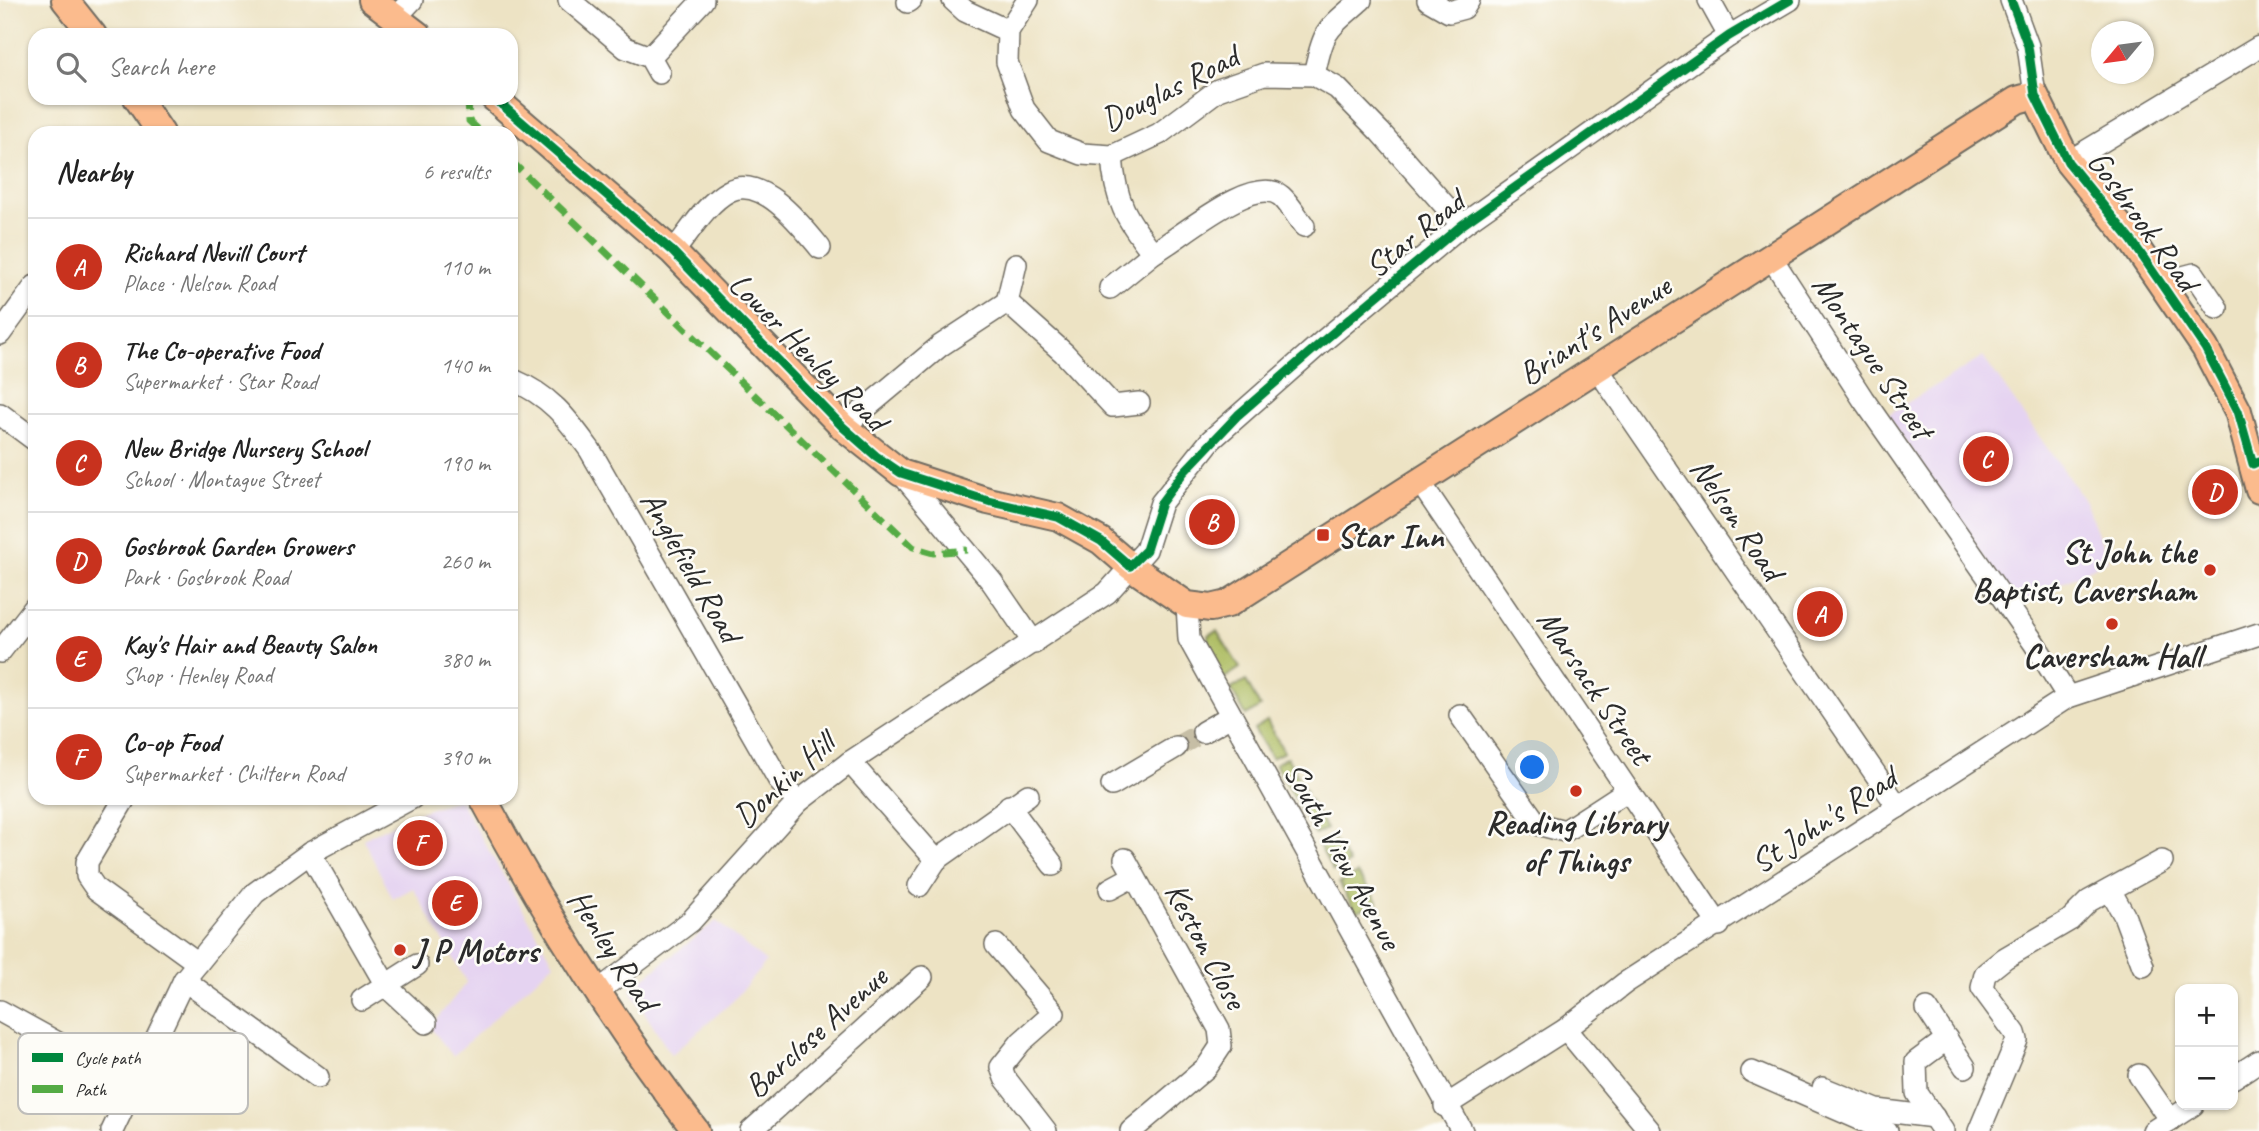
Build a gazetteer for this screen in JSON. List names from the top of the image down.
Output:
{
  "streets": {
    "main road": [
      "Gosbrook Road",
      "Briant's Avenue",
      "Lower Henley Road",
      "Henley Road"
    ],
    "street": [
      "Douglas Road",
      "Star Road",
      "Montague Street",
      "Nelson Road",
      "Anglefield Road",
      "Marsack Street",
      "Donkin Hill",
      "St John's Road",
      "South View Avenue",
      "Keston Close",
      "Barclose Avenue"
    ]
  },
  "crossings": [
    ["Gosbrook Road", "Briant's Avenue"],
    ["Star Road", "Lower Henley Road"],
    ["Star Road", "Donkin Hill"],
    ["Briant's Avenue", "Montague Street"],
    ["Briant's Avenue", "Nelson Road"],
    ["Briant's Avenue", "Marsack Street"],
    ["Briant's Avenue", "South View Avenue"],
    ["Lower Henley Road", "Donkin Hill"],
    ["Montague Street", "St John's Road"],
    ["Nelson Road", "St John's Road"],
    ["Anglefield Road", "Donkin Hill"],
    ["Marsack Street", "St John's Road"],
    ["Donkin Hill", "Henley Road"],
    ["St John's Road", "South View Avenue"]
  ],
  "places": {
    "transit": ["Star Inn"],
    "other": [
      "St John the Baptist, Caversham",
      "Caversham Hall",
      "Reading Library of Things",
      "J P Motors"
    ]
  },
  "legend": ["Cycle path", "Path"],
  "north": "bottom left",
  "page": {
    "search": "Search here",
    "heading": ["Nearby", "6 results"],
    "list": [
      {
        "mark": "A",
        "name": "Richard Nevill Court",
        "note": "Place · Nelson Road",
        "value": "110 m"
      },
      {
        "mark": "B",
        "name": "The Co-operative Food",
        "note": "Supermarket · Star Road",
        "value": "140 m"
      },
      {
        "mark": "C",
        "name": "New Bridge Nursery School",
        "note": "School · Montague Street",
        "value": "190 m"
      },
      {
        "mark": "D",
        "name": "Gosbrook Garden Growers",
        "note": "Park · Gosbrook Road",
        "value": "260 m"
      },
      {
        "mark": "E",
        "name": "Kay's Hair and Beauty Salon",
        "note": "Shop · Henley Road",
        "value": "380 m"
      },
      {
        "mark": "F",
        "name": "Co-op Food",
        "note": "Supermarket · Chiltern Road",
        "value": "390 m"
      }
    ],
    "pins": [
      "C",
      "D",
      "B",
      "A",
      "F",
      "E"
    ],
    "map_buttons": ["+", "−"]
  }
}
